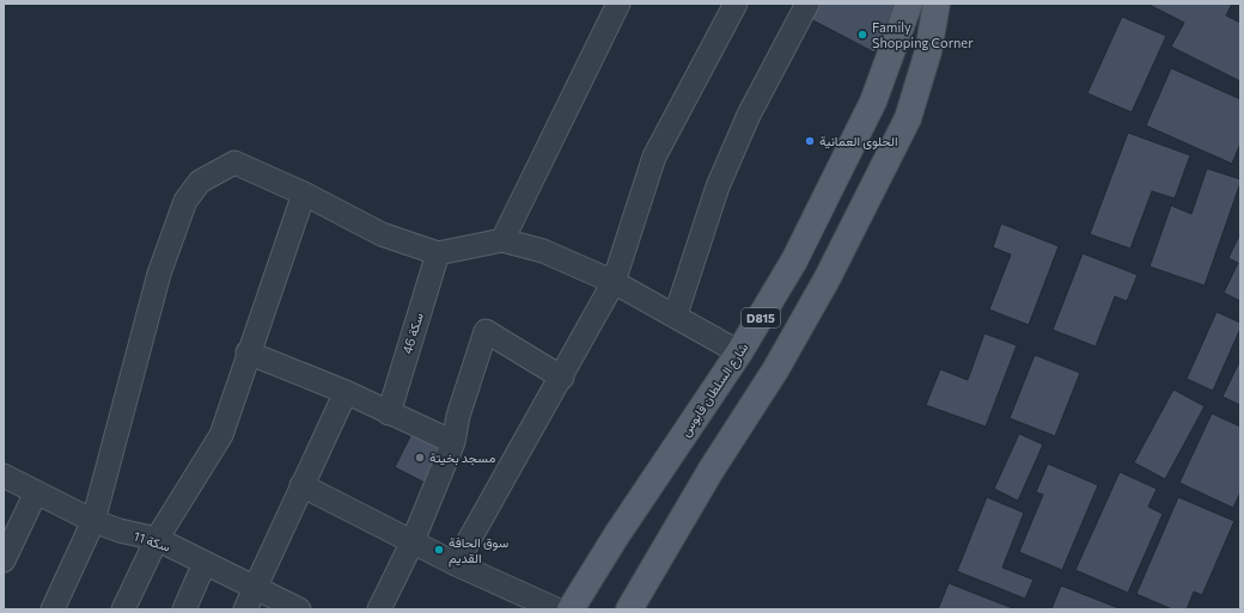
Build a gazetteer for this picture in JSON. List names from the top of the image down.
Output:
{
  "streets": {
    "main road": ["D815", "شارع السلطان قابوس"],
    "street": ["سكة 46", "سكة 11"]
  },
  "places": [
    "Family Shopping Corner",
    "الحلوى العمانية",
    "مسجد بخيتة",
    "سوق الحافة القديم"
  ]
}
